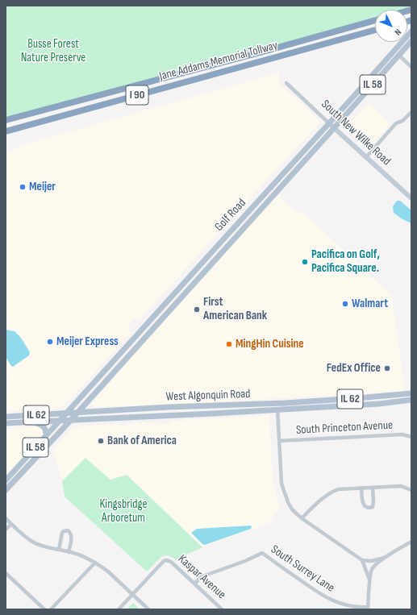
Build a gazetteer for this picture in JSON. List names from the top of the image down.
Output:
{
  "streets": {
    "highway": ["Jane Addams Memorial Tollway", "I 90"],
    "main road": [
      "IL 58",
      "South New Wilke Road",
      "Golf Road",
      "West Algonquin Road",
      "IL 62"
    ],
    "street": ["South Princeton Avenue", "South Surrey Lane", "Kaspar Avenue"]
  },
  "crossings": [
    ["IL 58", "Golf Road"],
    ["IL 58", "West Algonquin Road"],
    ["South New Wilke Road", "Golf Road"],
    ["Golf Road", "West Algonquin Road"],
    ["South Surrey Lane", "Kaspar Avenue"]
  ],
  "parks": ["Busse Forest Nature Preserve", "Kingsbridge Arboretum"],
  "places": [
    "Meijer",
    "Pacifica on Golf, Pacifica Square.",
    "Walmart",
    "First American Bank",
    "Meijer Express",
    "MingHin Cuisine",
    "FedEx Office",
    "Bank of America"
  ],
  "north": "bottom right"
}
